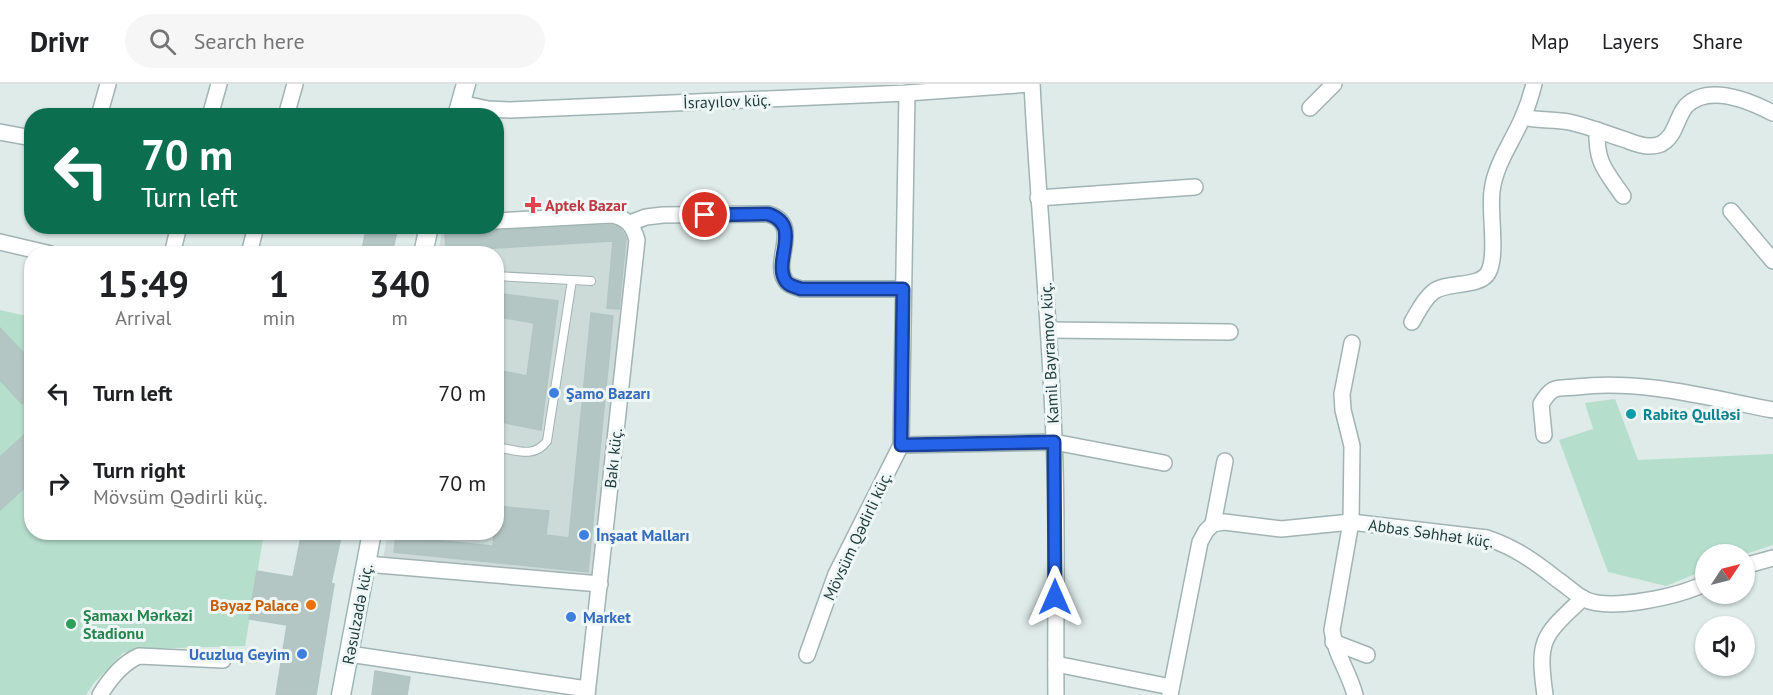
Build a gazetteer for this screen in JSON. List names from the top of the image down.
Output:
{
  "streets": {
    "street": [
      "İsrayılov küç.",
      "Kamil Bayramov küç.",
      "Bakı küç.",
      "Abbas Səhhət küç.",
      "Mövsüm Qədirli küç.",
      "Rəsulzadə küç."
    ]
  },
  "crossings": [
    ["İsrayılov küç.", "Kamil Bayramov küç."],
    ["İsrayılov küç.", "Mövsüm Qədirli küç."]
  ],
  "places": {
    "health": ["Aptek Bazar"],
    "other": [
      "Şamo Bazarı",
      "Rabitə Qulləsi",
      "İnşaat Malları",
      "Bəyaz Palace",
      "Market",
      "Şamaxı Mərkəzi Stadionu",
      "Ucuzluq Geyim"
    ]
  },
  "north": "top right",
  "page": {
    "header": "Drivr",
    "search": "Search here",
    "nav": ["Map", "Layers", "Share"],
    "turn": ["70 m", "Turn left"],
    "eta": [
      "15:49",
      "Arrival",
      "1",
      "min",
      "340",
      "m"
    ],
    "list": [
      {
        "name": "Turn left",
        "value": "70 m"
      },
      {
        "name": "Turn right",
        "note": "Mövsüm Qədirli küç.",
        "value": "70 m"
      }
    ]
  }
}
